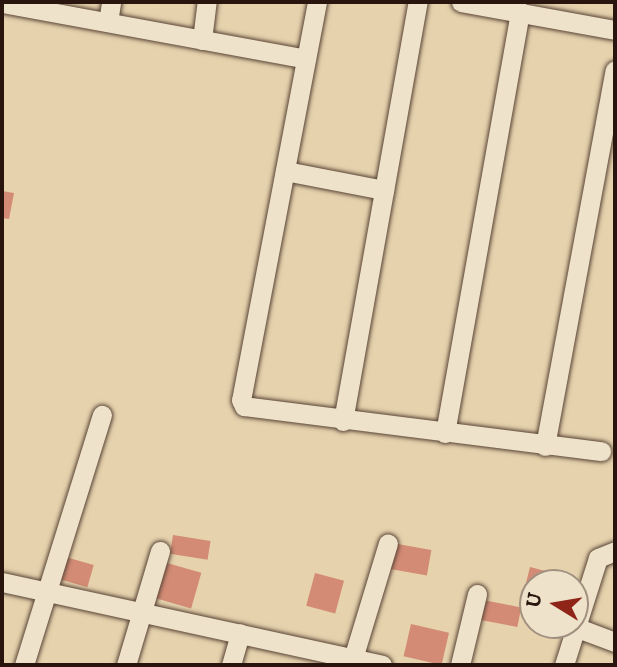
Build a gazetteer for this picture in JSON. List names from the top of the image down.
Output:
{
  "north": "left"
}
